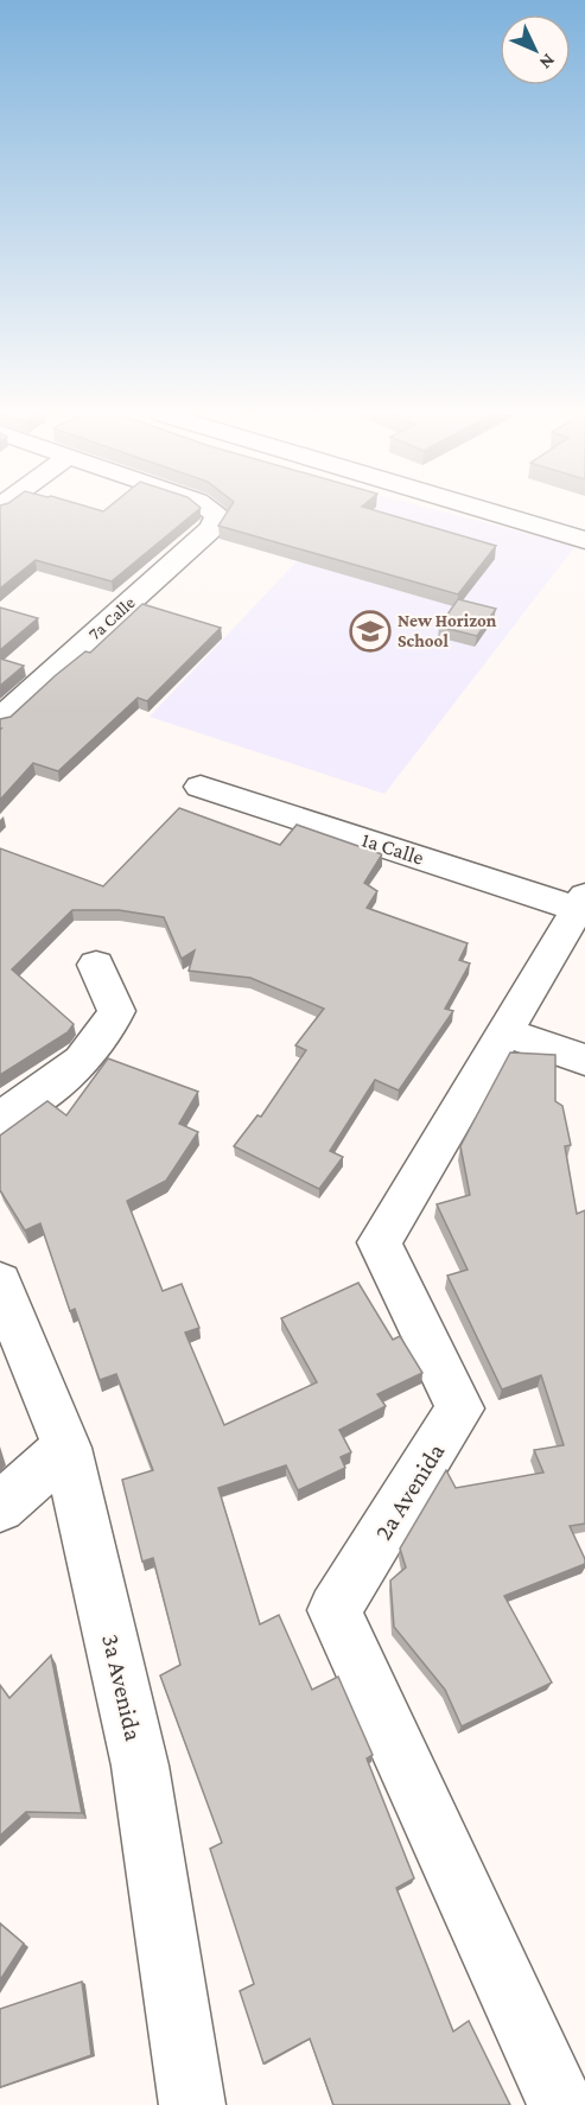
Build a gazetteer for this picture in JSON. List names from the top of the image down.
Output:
{
  "streets": {
    "street": [
      "7a Calle",
      "1a Calle",
      "2a Avenida",
      "3a Avenida"
    ]
  },
  "crossings": [
    ["1a Calle", "2a Avenida"]
  ],
  "places": {
    "school or university": ["New Horizon School"]
  },
  "north": "bottom right"
}
